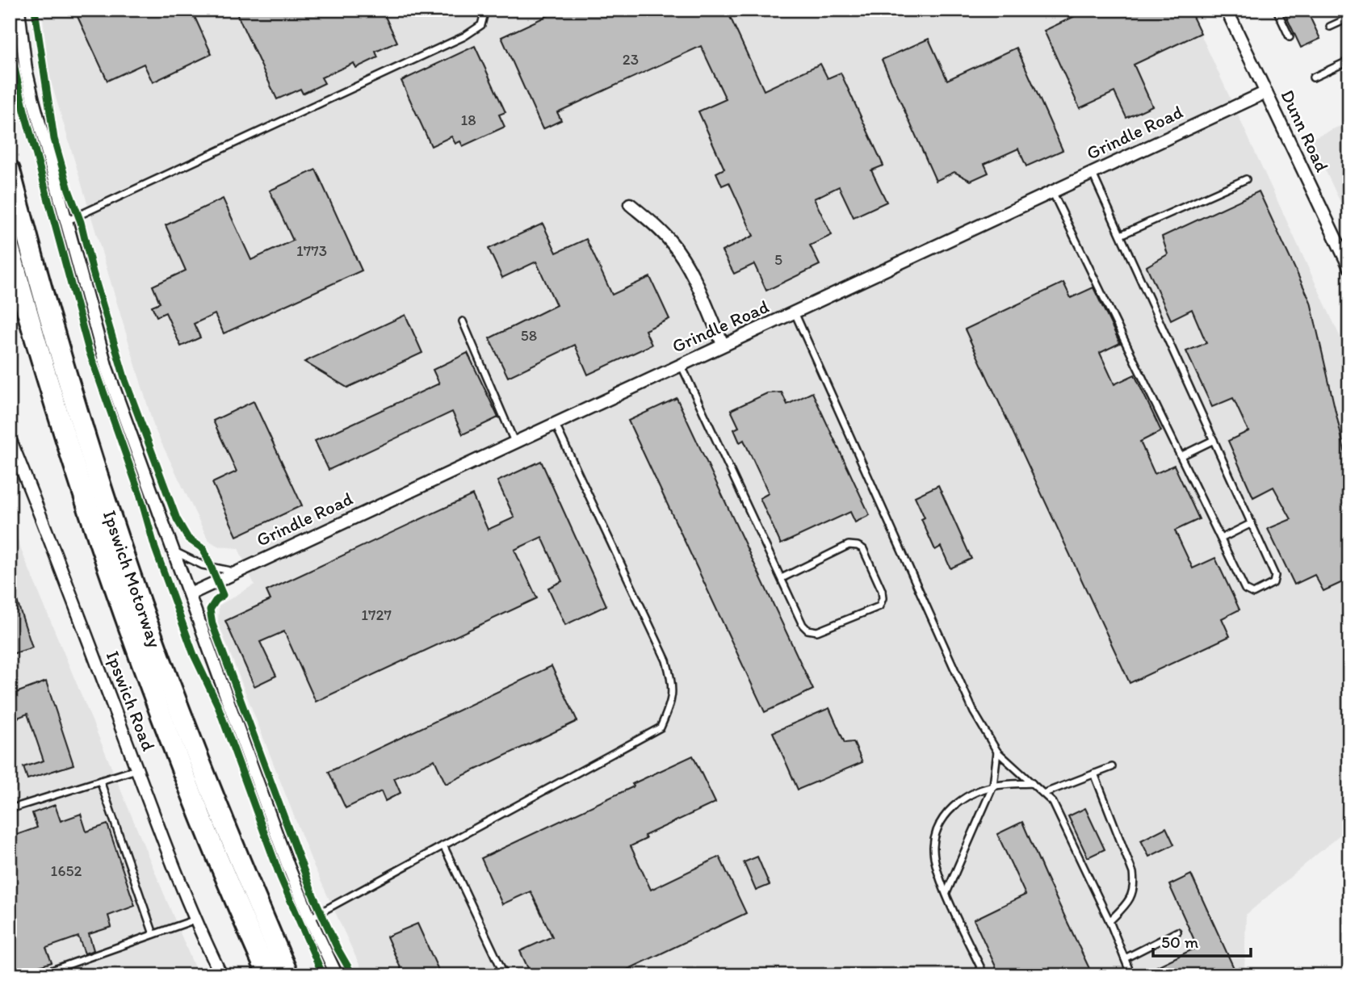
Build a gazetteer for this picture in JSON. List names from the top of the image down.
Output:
{
  "streets": {
    "highway": ["Ipswich Motorway"],
    "street": ["Dunn Road", "Grindle Road", "Ipswich Road"]
  },
  "crossings": [
    ["Dunn Road", "Grindle Road"]
  ],
  "house_numbers": [
    "23",
    "18",
    "1773",
    "5",
    "58",
    "1727",
    "1652"
  ],
  "scale_bar": "50 m"
}
